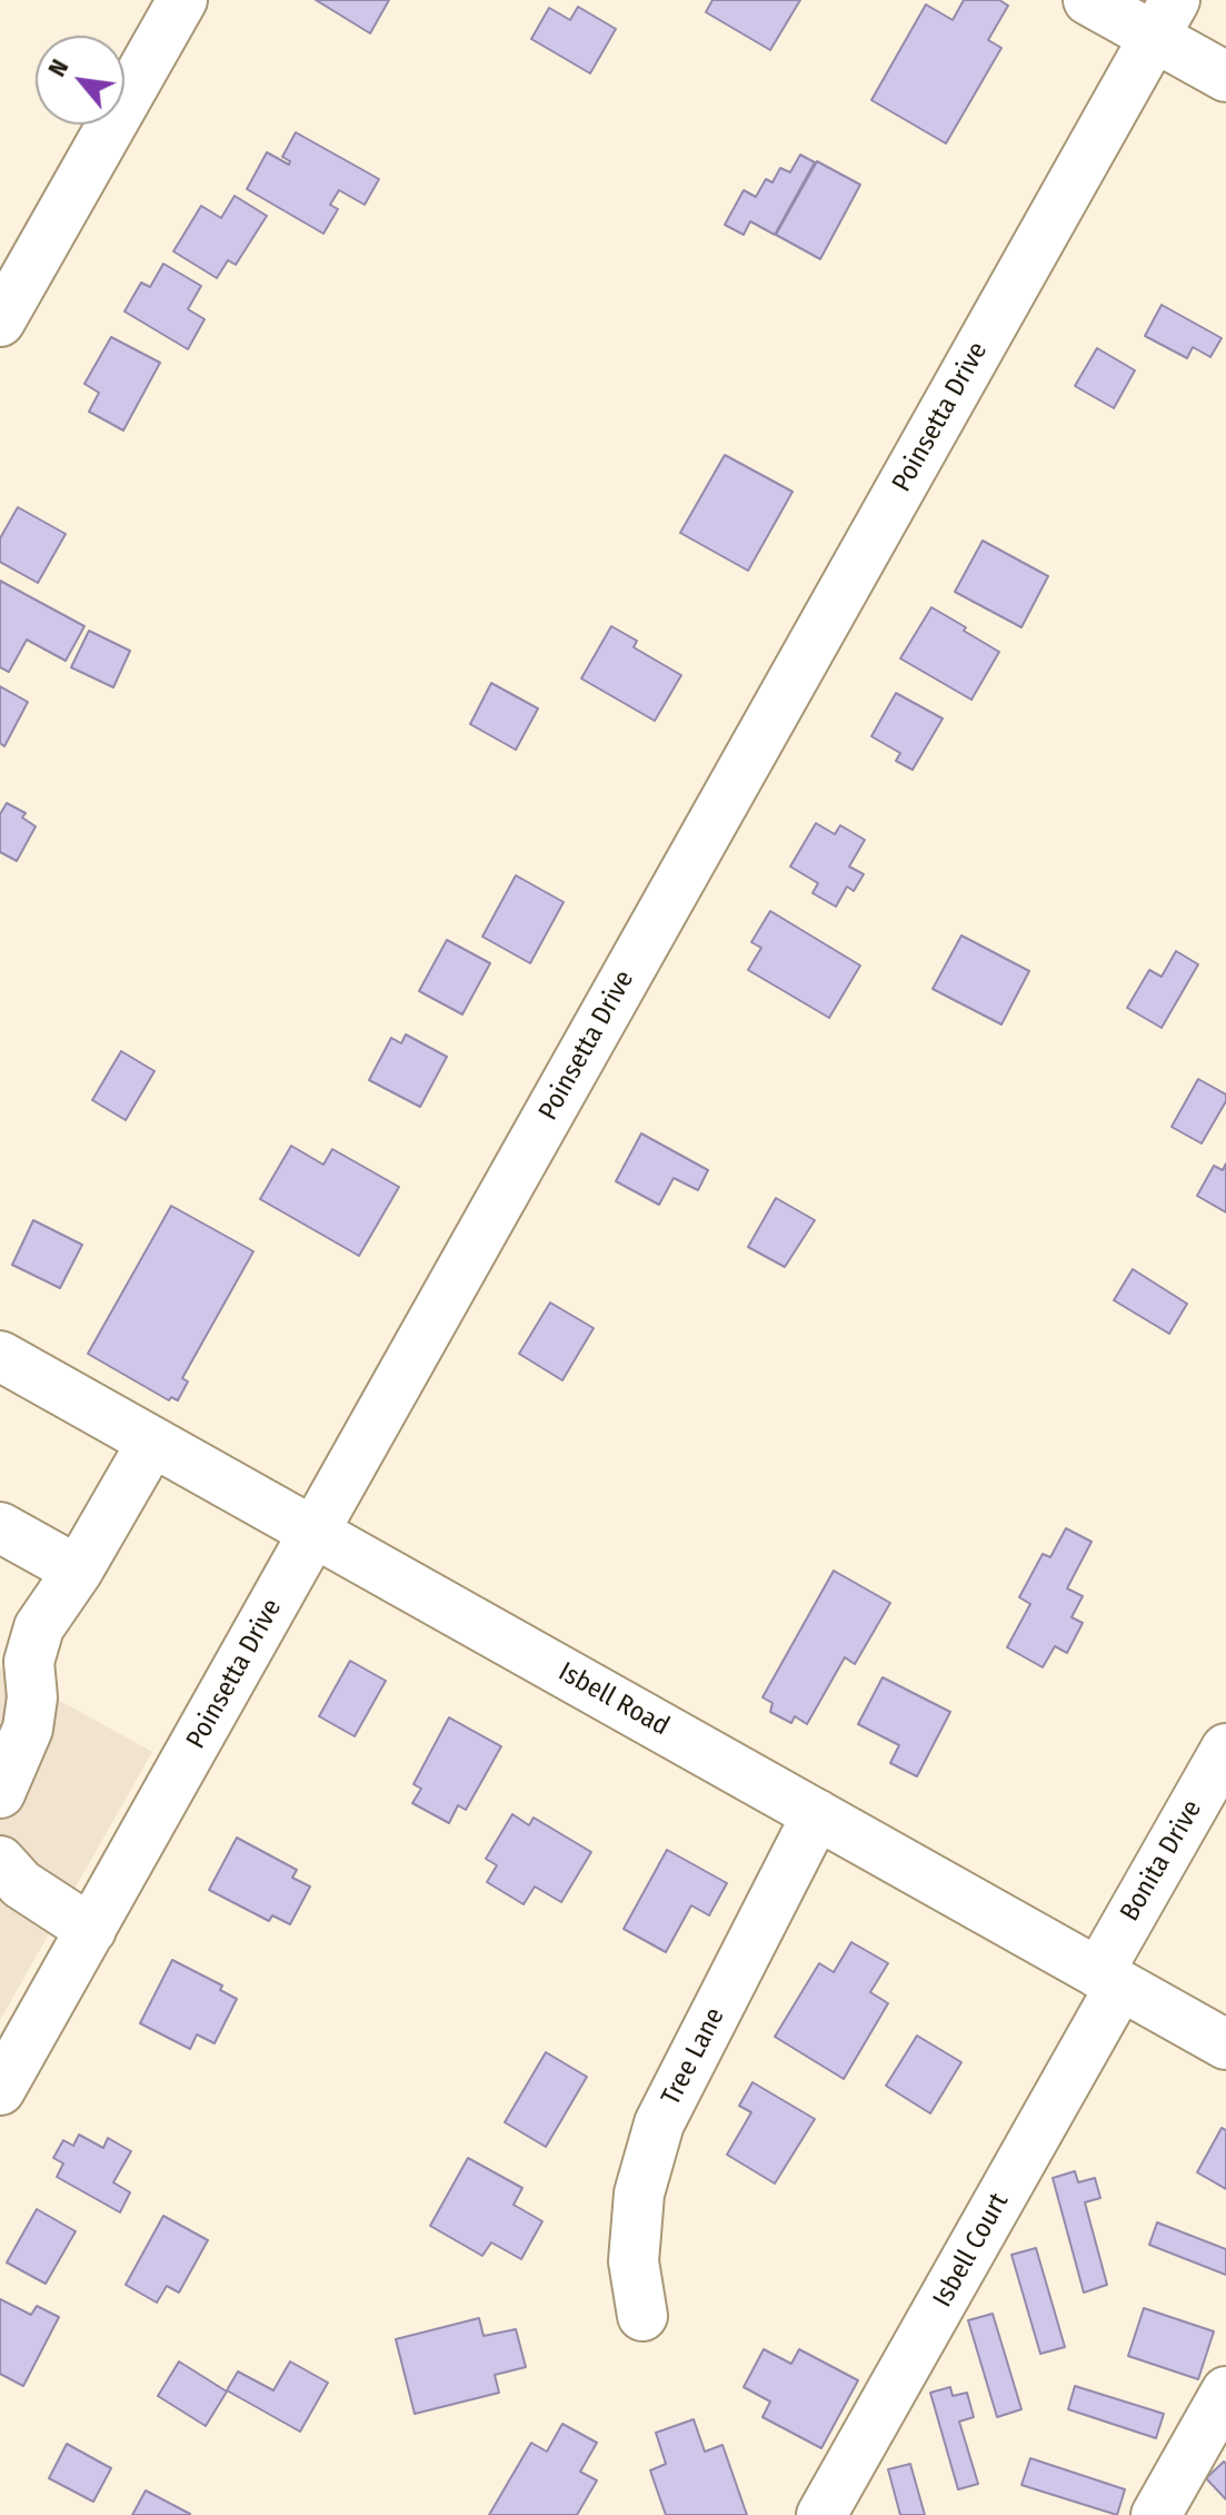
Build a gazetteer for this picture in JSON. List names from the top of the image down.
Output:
{
  "streets": {
    "street": [
      "Poinsetta Drive",
      "Isbell Road",
      "Bonita Drive",
      "Tree Lane",
      "Isbell Court"
    ]
  },
  "crossings": [
    ["Poinsetta Drive", "Isbell Road"],
    ["Isbell Road", "Bonita Drive"],
    ["Isbell Road", "Tree Lane"],
    ["Isbell Road", "Isbell Court"],
    ["Bonita Drive", "Isbell Court"]
  ],
  "north": "top left"
}
